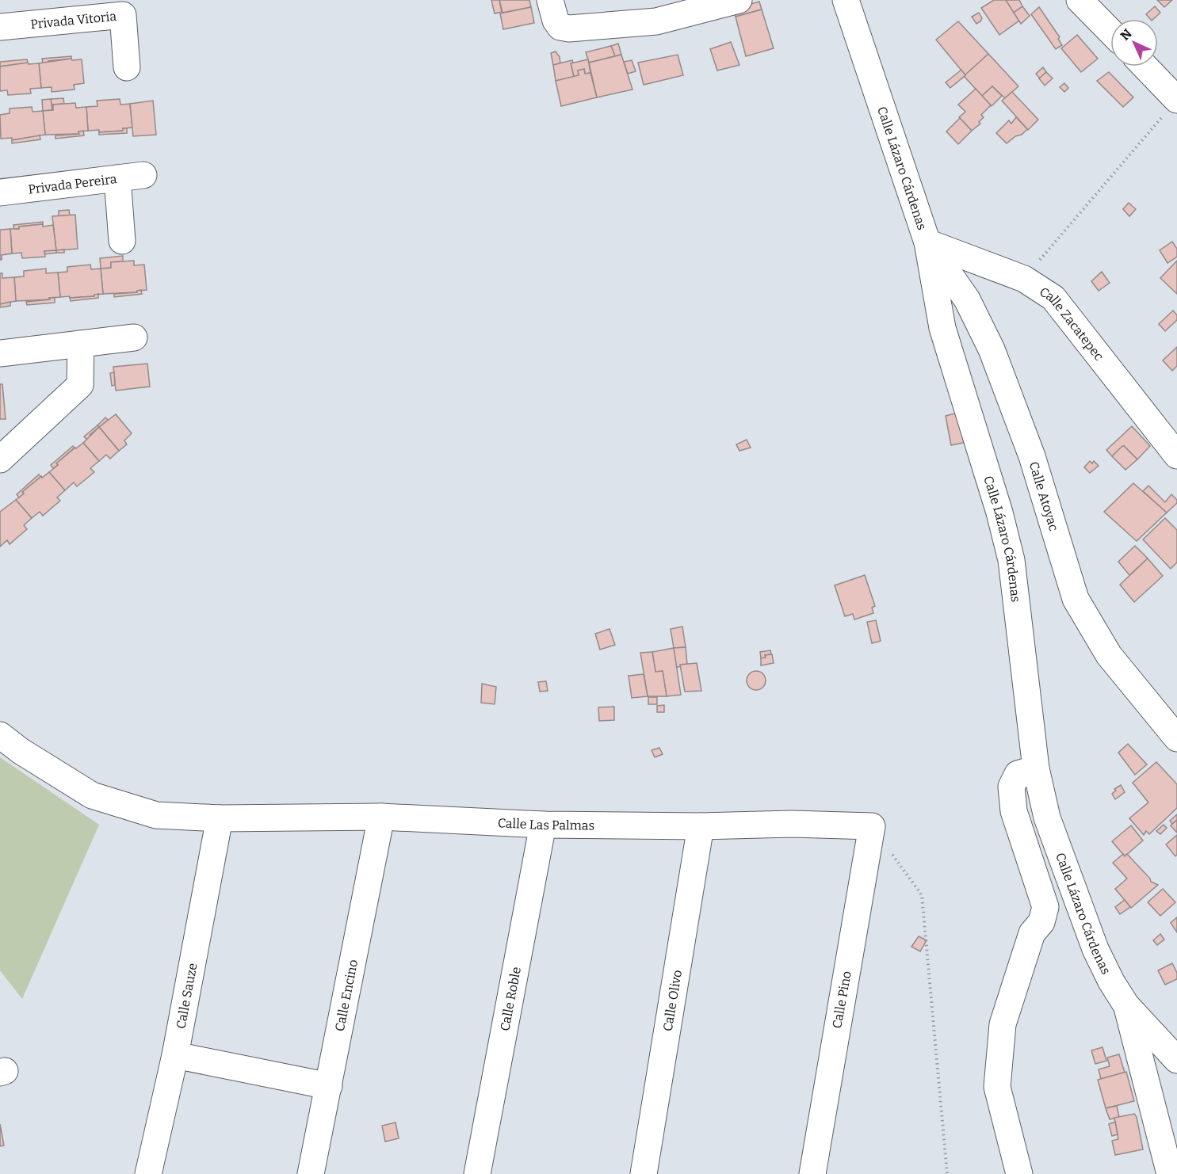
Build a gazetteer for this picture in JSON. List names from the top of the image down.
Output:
{
  "streets": {
    "street": [
      "Privada Vitoria",
      "Calle Lázaro Cárdenas",
      "Privada Pereira",
      "Calle Zacatepec",
      "Calle Atoyac",
      "Calle Las Palmas",
      "Calle Encino",
      "Calle Sauze",
      "Calle Roble",
      "Calle Pino",
      "Calle Olivo"
    ]
  },
  "crossings": [
    ["Calle Lázaro Cárdenas", "Calle Zacatepec"],
    ["Calle Lázaro Cárdenas", "Calle Atoyac"],
    ["Calle Zacatepec", "Calle Atoyac"],
    ["Calle Las Palmas", "Calle Encino"],
    ["Calle Las Palmas", "Calle Sauze"],
    ["Calle Las Palmas", "Calle Roble"],
    ["Calle Las Palmas", "Calle Pino"],
    ["Calle Las Palmas", "Calle Olivo"]
  ],
  "north": "top left"
}
